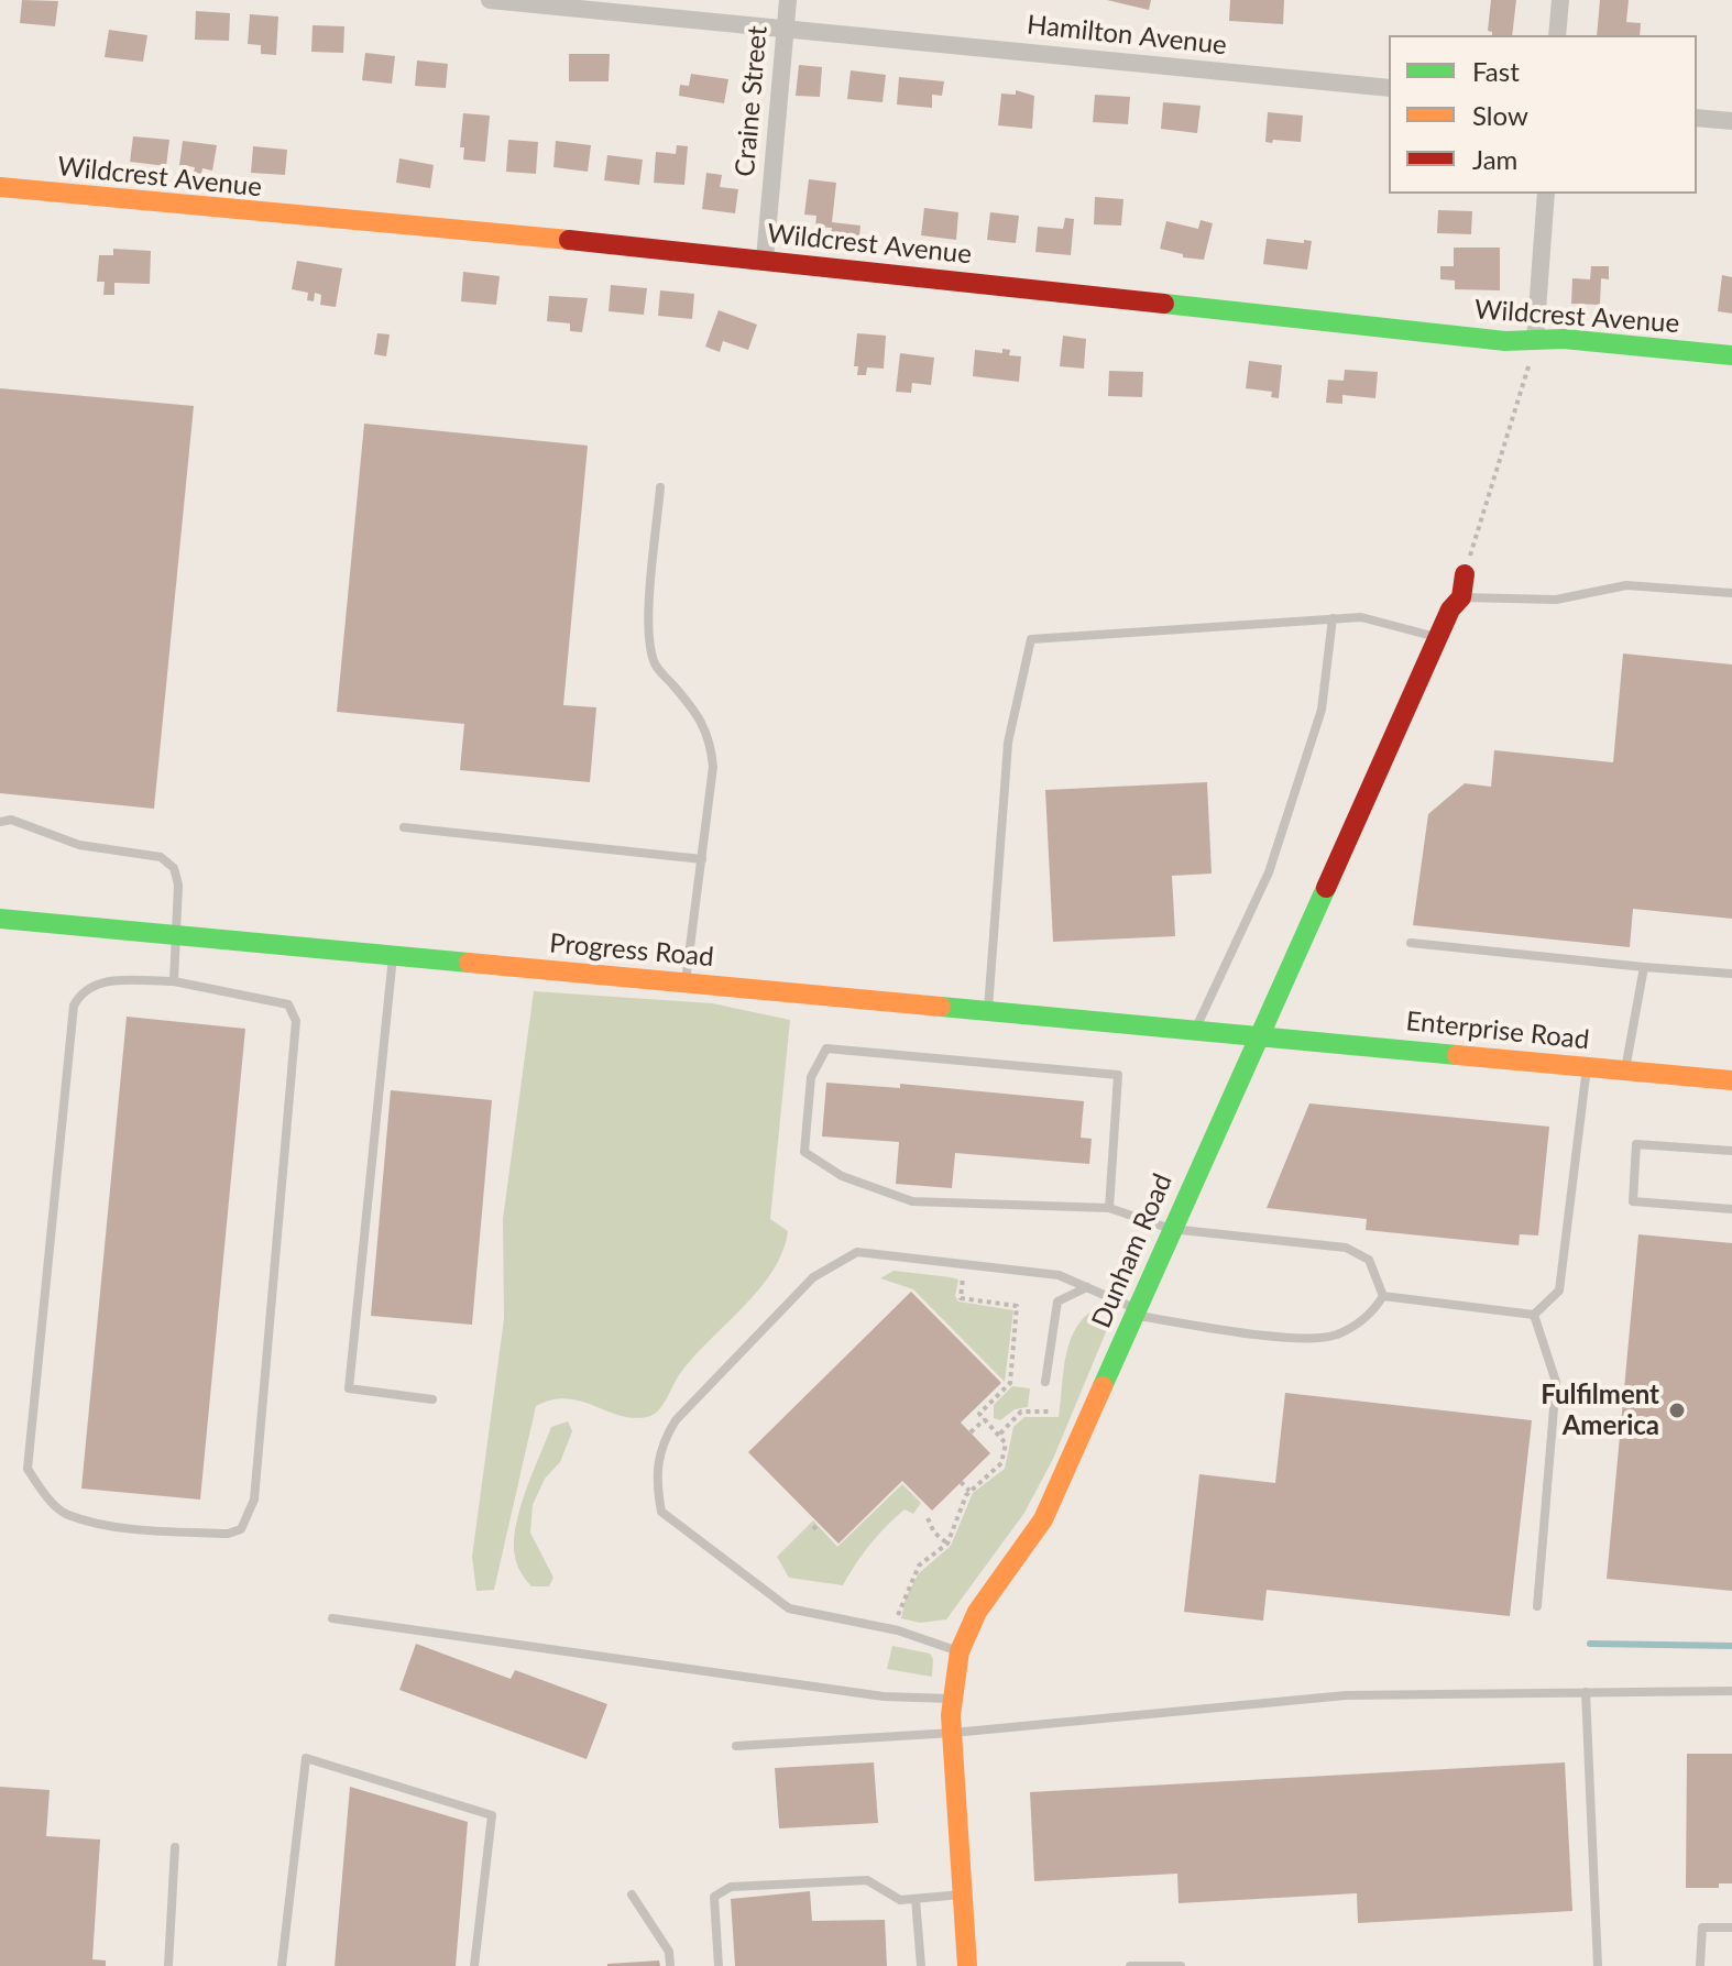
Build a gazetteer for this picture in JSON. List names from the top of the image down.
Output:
{
  "streets": {
    "street": [
      "Hamilton Avenue",
      "Craine Street",
      "Wildcrest Avenue",
      "Progress Road",
      "Enterprise Road",
      "Dunham Road"
    ]
  },
  "crossings": [
    ["Hamilton Avenue", "Craine Street"],
    ["Craine Street", "Wildcrest Avenue"],
    ["Progress Road", "Enterprise Road"],
    ["Progress Road", "Dunham Road"],
    ["Enterprise Road", "Dunham Road"]
  ],
  "places": ["Fulfilment America"],
  "legend": ["Fast", "Slow", "Jam"]
}
